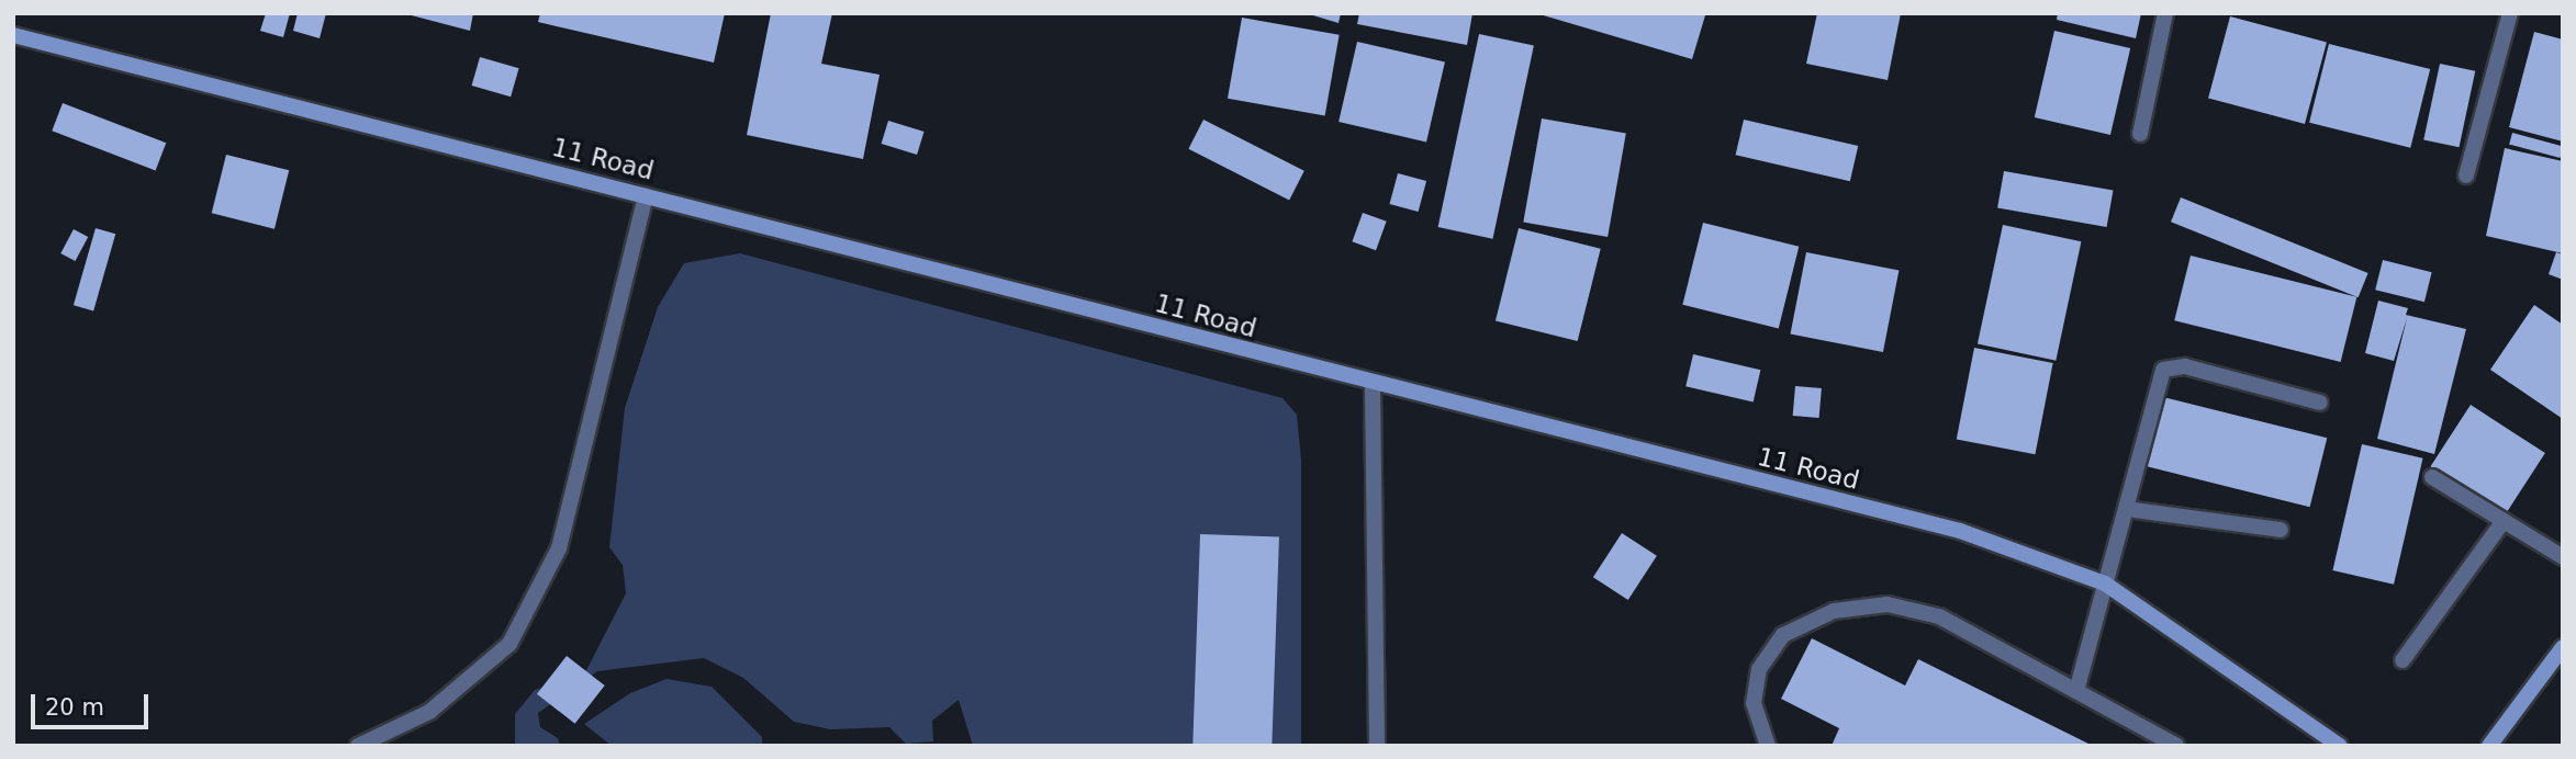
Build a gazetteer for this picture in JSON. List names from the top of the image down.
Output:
{
  "streets": {
    "street": ["11 Road"]
  },
  "scale_bar": "20 m"
}
